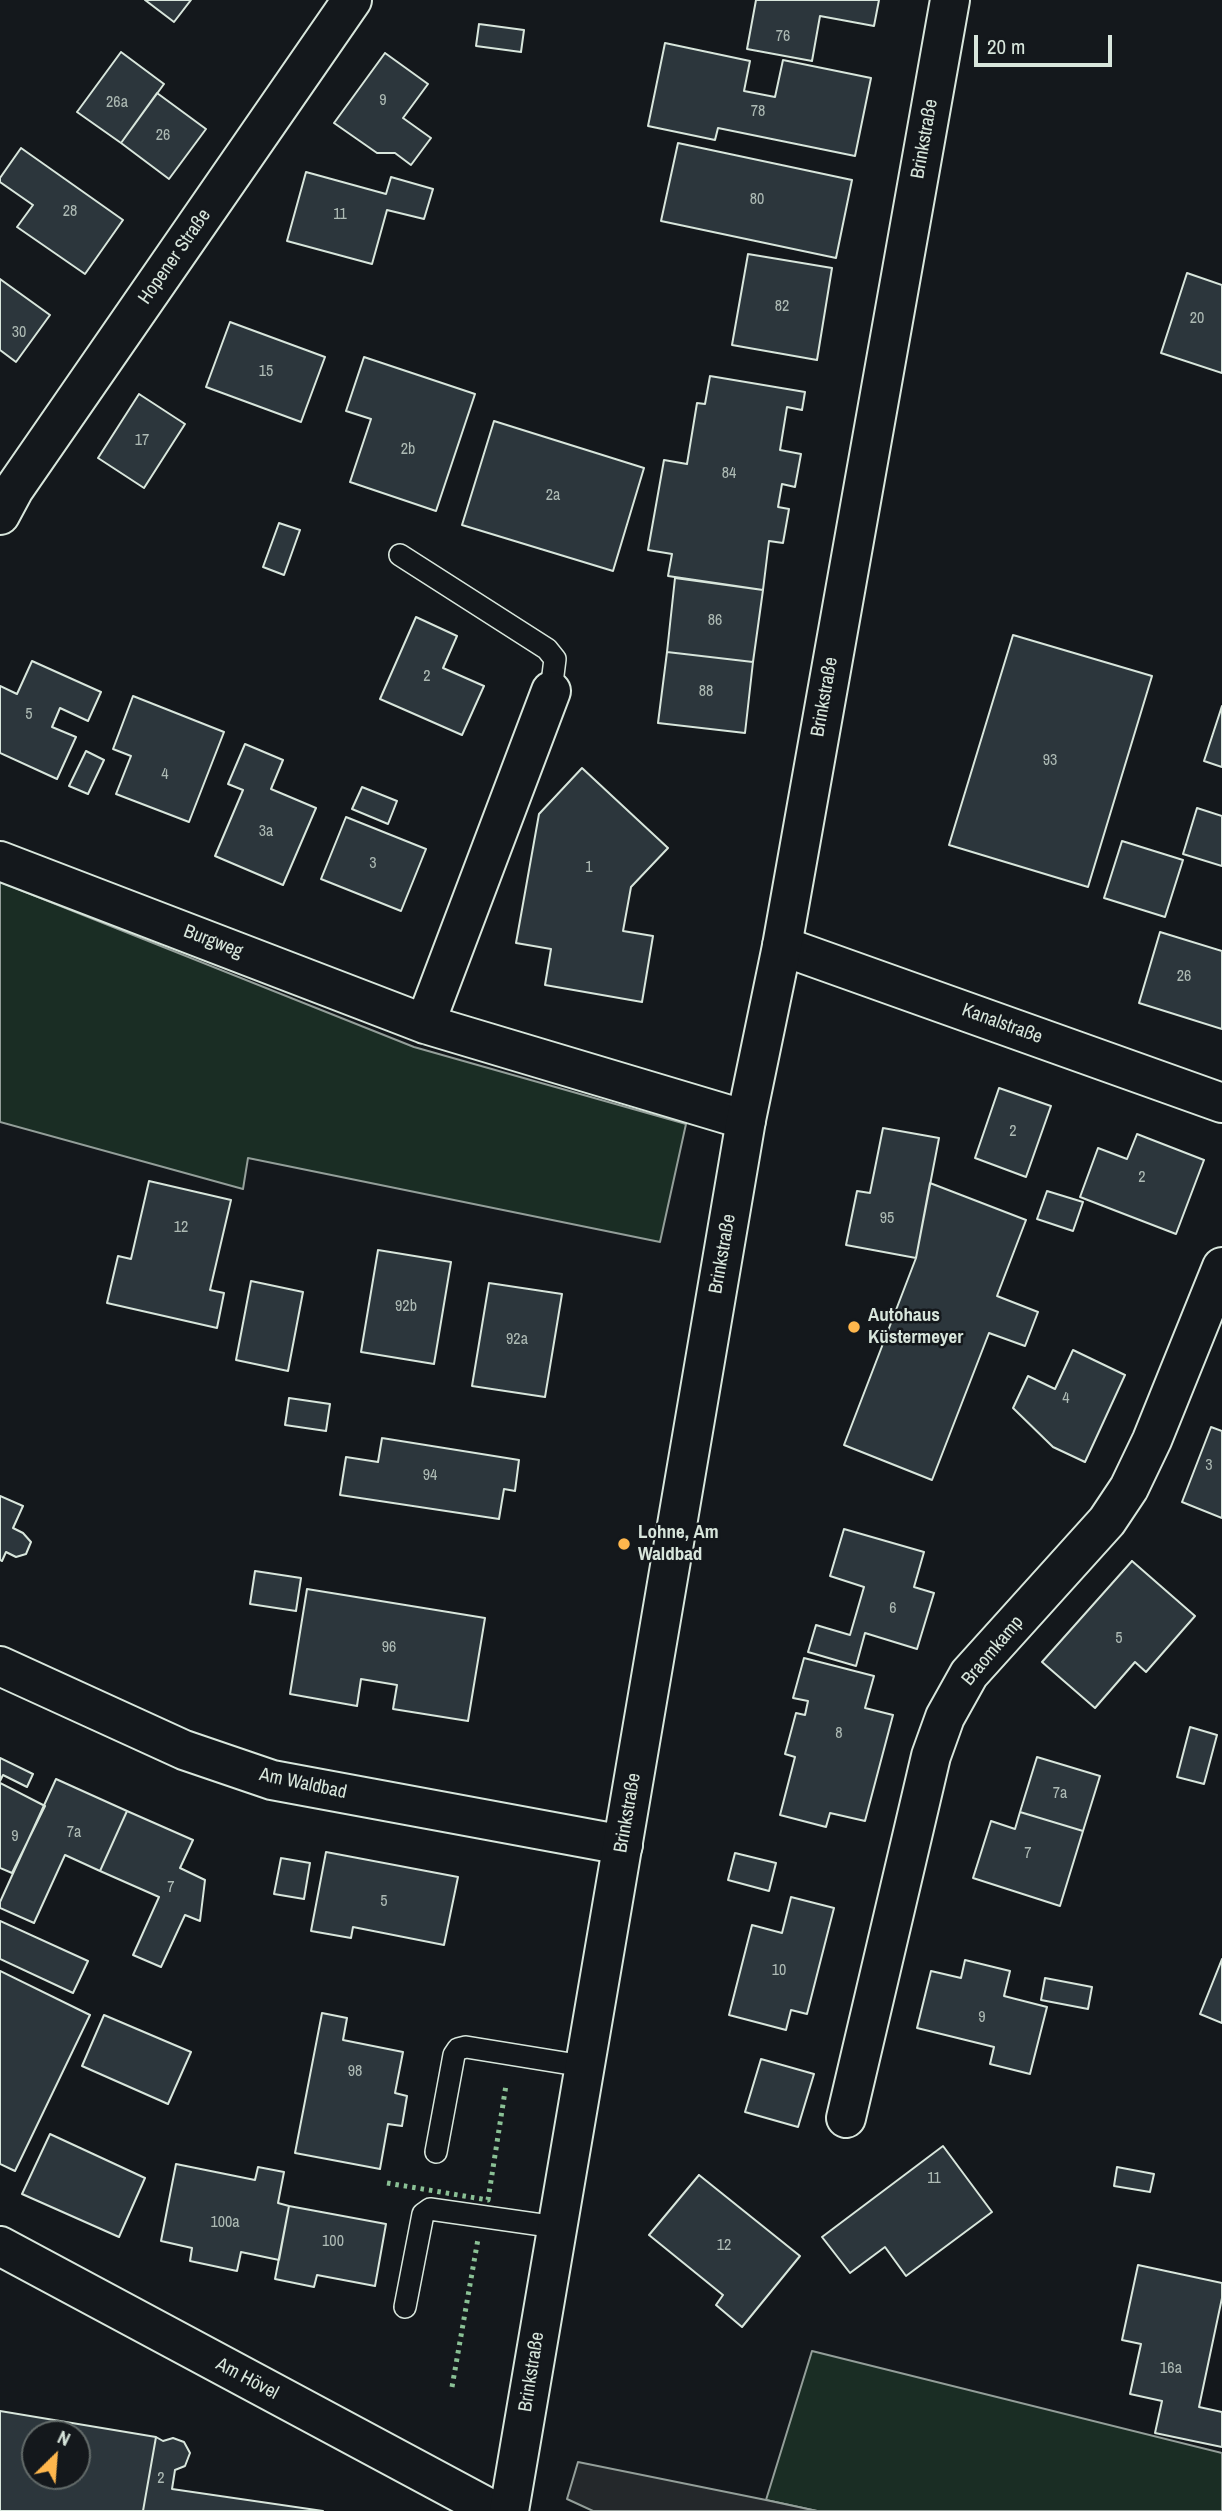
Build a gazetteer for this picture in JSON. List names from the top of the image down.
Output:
{
  "streets": {
    "street": [
      "Brinkstraße",
      "Hopener Straße",
      "Burgweg",
      "Kanalstraße",
      "Braomkamp",
      "Am Waldbad",
      "Am Hövel"
    ]
  },
  "crossings": [
    ["Brinkstraße", "Burgweg"],
    ["Brinkstraße", "Kanalstraße"],
    ["Brinkstraße", "Am Waldbad"]
  ],
  "places": ["Autohaus Küstermeyer", "Lohne, Am Waldbad"],
  "house_numbers": [
    "76",
    "9",
    "26a",
    "78",
    "26",
    "80",
    "28",
    "11",
    "82",
    "20",
    "30",
    "15",
    "17",
    "2b",
    "84",
    "2a",
    "86",
    "2",
    "88",
    "5",
    "93",
    "4",
    "3a",
    "3",
    "1",
    "26",
    "2",
    "2",
    "95",
    "12",
    "92b",
    "92a",
    "4",
    "3",
    "94",
    "6",
    "5",
    "96",
    "8",
    "7a",
    "7a",
    "9",
    "7",
    "7",
    "5",
    "10",
    "9",
    "98",
    "11",
    "100a",
    "100",
    "12",
    "16a",
    "2"
  ],
  "scale_bar": "20 m",
  "north": "top right"
}
